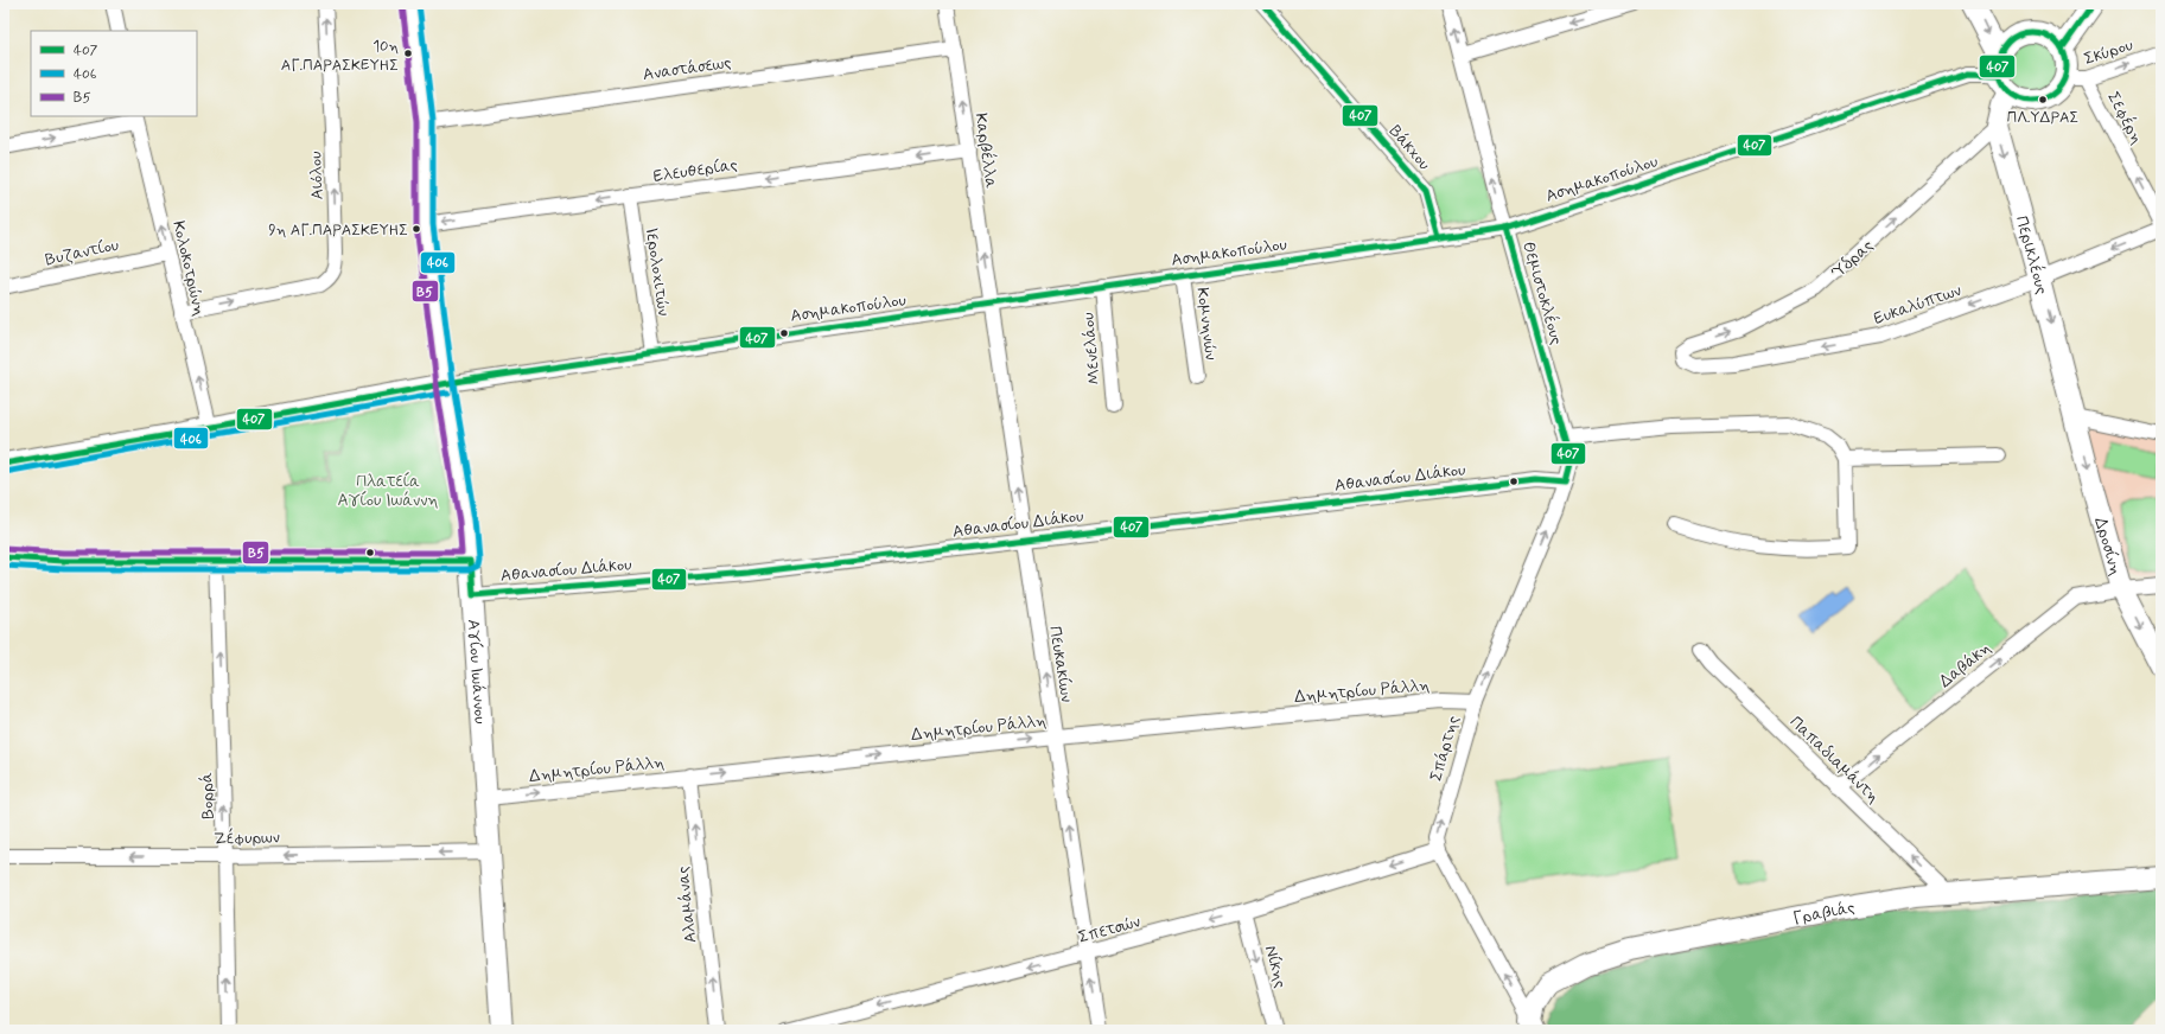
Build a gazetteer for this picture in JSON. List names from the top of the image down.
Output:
{
  "streets": {
    "street": [
      "Σκύρου",
      "Αναστάσεως",
      "Σεφέρη",
      "Βάκχου",
      "Καρβέλλα",
      "Ελευθερίας",
      "Αιόλου",
      "Ασημακοπούλου",
      "Βυζαντίου",
      "Περικλέους",
      "Ύδρας",
      "Κολοκοτρώνη",
      "Ιερολοχιτών",
      "Θεμιστοκλέους",
      "Ευκαλύπτων",
      "Κομνηνών",
      "Μενελάου",
      "Αθανασίου Διάκου",
      "Δροσίνη",
      "Πευκακίων",
      "Δαβάκη",
      "Αγίου Ιωάννου",
      "Δημητρίου Ράλλη",
      "Σπάρτης",
      "Παπαδιαμάντη",
      "Βορρά",
      "Ζέφυρων",
      "Αλαμάνας",
      "Γραβιάς",
      "Σπετσών",
      "Νίκης"
    ]
  },
  "crossings": [
    ["Σκύρου", "Σεφέρη"],
    ["Σκύρου", "Ασημακοπούλου"],
    ["Αναστάσεως", "Καρβέλλα"],
    ["Αναστάσεως", "Αγίου Ιωάννου"],
    ["Σεφέρη", "Ασημακοπούλου"],
    ["Βάκχου", "Ασημακοπούλου"],
    ["Καρβέλλα", "Ελευθερίας"],
    ["Καρβέλλα", "Ασημακοπούλου"],
    ["Καρβέλλα", "Πευκακίων"],
    ["Ελευθερίας", "Ιερολοχιτών"],
    ["Ελευθερίας", "Αγίου Ιωάννου"],
    ["Αιόλου", "Κολοκοτρώνη"],
    ["Ασημακοπούλου", "Ιερολοχιτών"],
    ["Ασημακοπούλου", "Θεμιστοκλέους"],
    ["Ασημακοπούλου", "Κομνηνών"],
    ["Ασημακοπούλου", "Μενελάου"],
    ["Ασημακοπούλου", "Πευκακίων"],
    ["Ασημακοπούλου", "Αγίου Ιωάννου"],
    ["Βυζαντίου", "Κολοκοτρώνη"],
    ["Περικλέους", "Ύδρας"],
    ["Περικλέους", "Ευκαλύπτων"],
    ["Περικλέους", "Δροσίνη"],
    ["Ύδρας", "Ευκαλύπτων"],
    ["Θεμιστοκλέους", "Αθανασίου Διάκου"],
    ["Θεμιστοκλέους", "Σπάρτης"],
    ["Αθανασίου Διάκου", "Πευκακίων"],
    ["Αθανασίου Διάκου", "Αγίου Ιωάννου"],
    ["Αθανασίου Διάκου", "Σπάρτης"],
    ["Δροσίνη", "Δαβάκη"],
    ["Πευκακίων", "Δημητρίου Ράλλη"],
    ["Πευκακίων", "Σπετσών"],
    ["Δαβάκη", "Παπαδιαμάντη"],
    ["Αγίου Ιωάννου", "Δημητρίου Ράλλη"],
    ["Αγίου Ιωάννου", "Ζέφυρων"],
    ["Δημητρίου Ράλλη", "Σπάρτης"],
    ["Δημητρίου Ράλλη", "Αλαμάνας"],
    ["Σπάρτης", "Γραβιάς"],
    ["Σπάρτης", "Σπετσών"],
    ["Παπαδιαμάντη", "Γραβιάς"],
    ["Βορρά", "Ζέφυρων"],
    ["Σπετσών", "Νίκης"]
  ],
  "one_way": [
    "Σκύρου",
    "Σεφέρη",
    "Καρβέλλα",
    "Ελευθερίας",
    "Περικλέους",
    "Ύδρας",
    "Κολοκοτρώνη",
    "Θεμιστοκλέους",
    "Δροσίνη",
    "Πευκακίων",
    "Δαβάκη",
    "Δημητρίου Ράλλη",
    "Σπάρτης",
    "Παπαδιαμάντη",
    "Βορρά",
    "Ζέφυρων",
    "Αλαμάνας",
    "Σπετσών",
    "Νίκης"
  ],
  "parks": ["Πλατεία Αγίου Ιωάννη"],
  "places": ["10η ΑΓ.ΠΑΡΑΣΚΕΥΗΣ", "ΠΛ.ΥΔΡΑΣ", "9η ΑΓ.ΠΑΡΑΣΚΕΥΗΣ"],
  "lines": ["transit line 407", "transit line 406", "transit line Β5"],
  "legend": ["407", "406", "Β5"]
}
